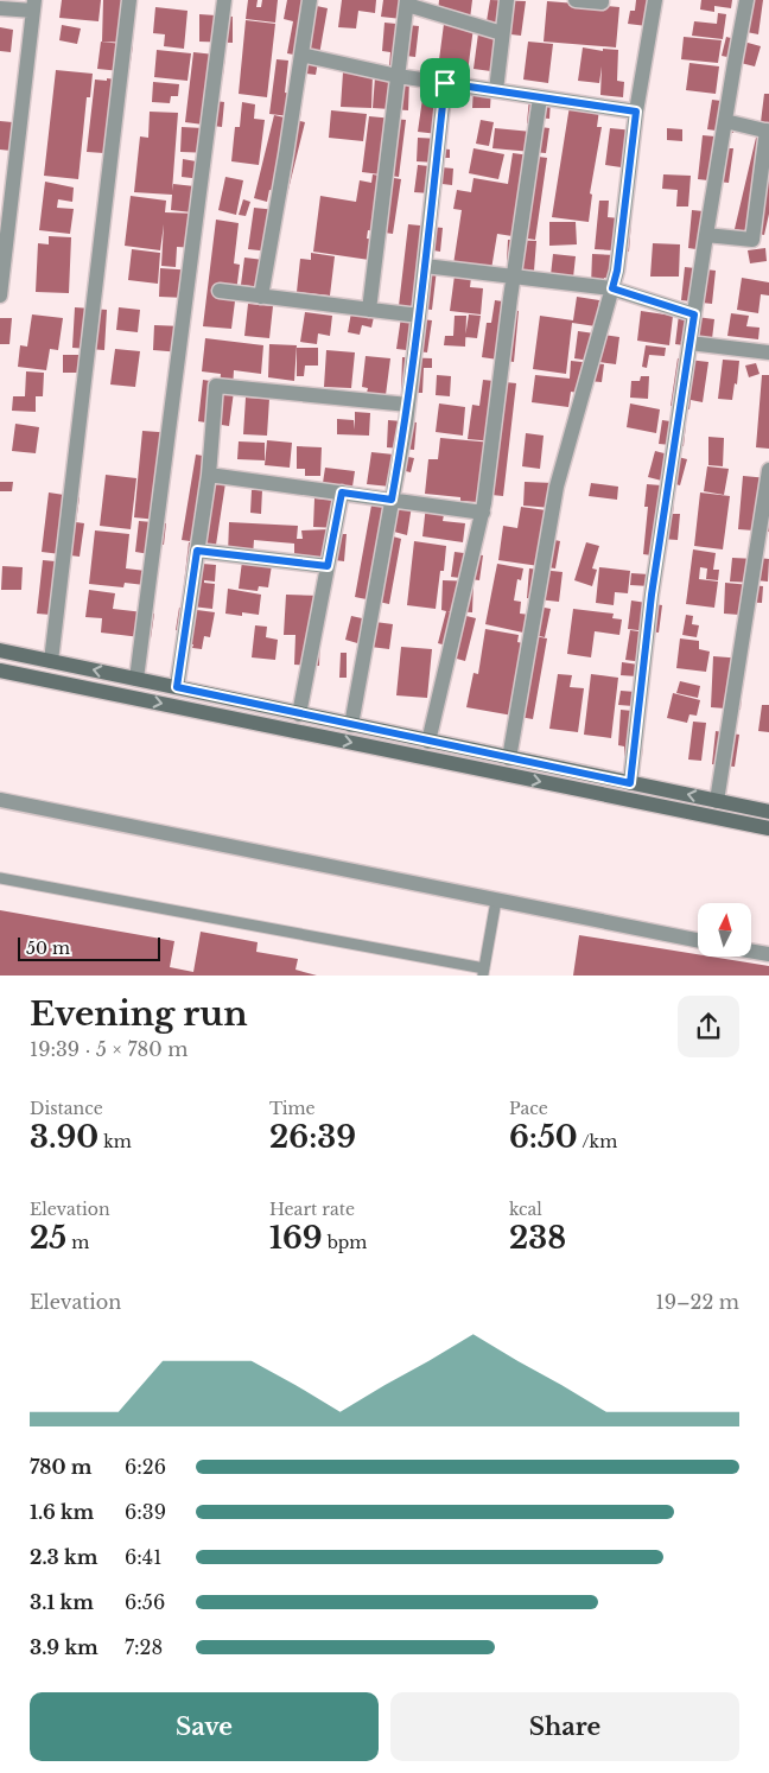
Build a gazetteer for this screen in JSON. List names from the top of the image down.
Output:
{
  "scale_bar": "50 m",
  "north": "top",
  "page": {
    "scale": "50 m",
    "heading": ["Evening run", "19:39 · 5 × 780 m"],
    "stats": [
      ["Distance", "3.90 km"],
      ["Time", "26:39"],
      ["Pace", "6:50 /km"],
      ["Elevation", "25 m"],
      ["Heart rate", "169 bpm"],
      ["kcal", "238"]
    ],
    "chart": ["Elevation", "19–22 m"],
    "list": [
      {
        "name": "780 m",
        "note": "6:26"
      },
      {
        "name": "1.6 km",
        "note": "6:39"
      },
      {
        "name": "2.3 km",
        "note": "6:41"
      },
      {
        "name": "3.1 km",
        "note": "6:56"
      },
      {
        "name": "3.9 km",
        "note": "7:28"
      }
    ],
    "buttons": ["Save", "Share"]
  }
}
